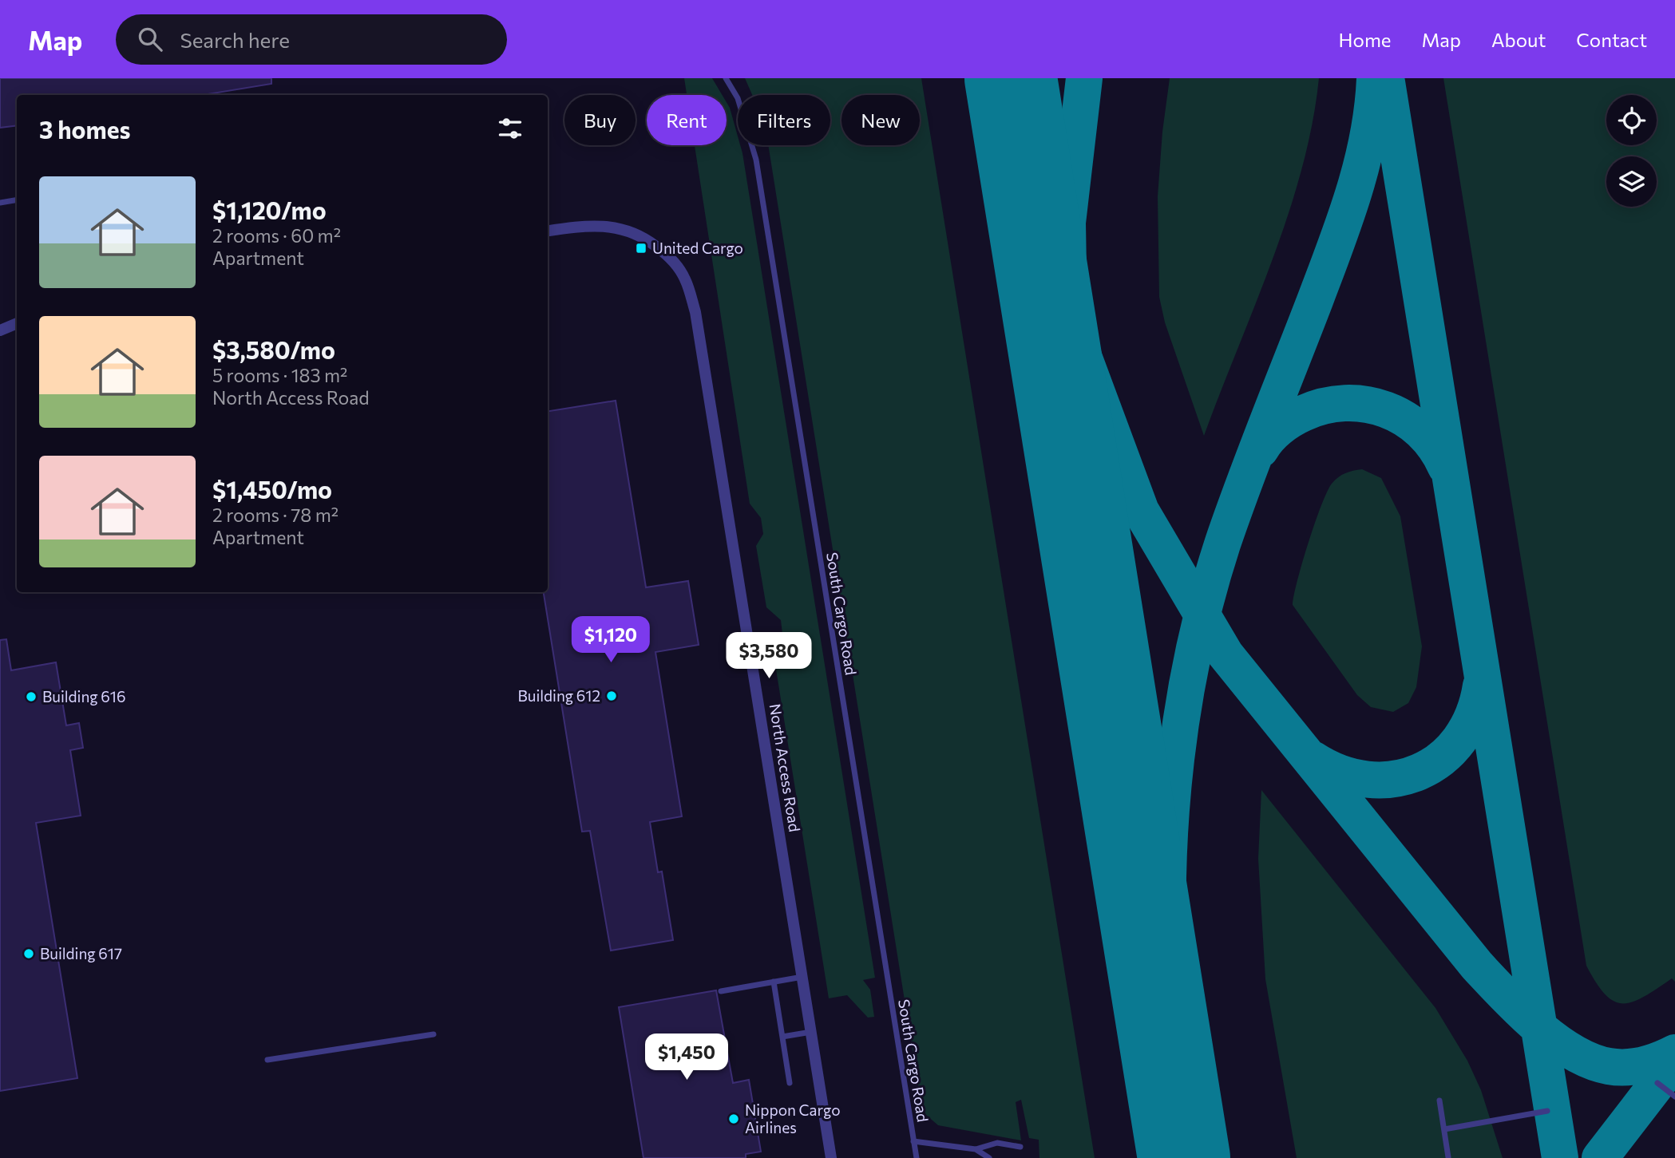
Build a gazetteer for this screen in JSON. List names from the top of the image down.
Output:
{
  "streets": {
    "street": ["North Access Road"],
    "lane": ["South Cargo Road"]
  },
  "places": {
    "transit": ["United Cargo"],
    "other": [
      "Building 612",
      "Building 616",
      "Building 617",
      "Nippon Cargo Airlines"
    ]
  },
  "page": {
    "header": "Map",
    "search": "Search here",
    "nav": [
      "Home",
      "Map",
      "About",
      "Contact"
    ],
    "chip": [
      "Buy",
      "Rent",
      "Filters",
      "New"
    ],
    "heading": "3 homes",
    "list": [
      {
        "name": "$1,120/mo",
        "note": "2 rooms · 60 m² · Apartment"
      },
      {
        "name": "$3,580/mo",
        "note": "5 rooms · 183 m² · North Access Road"
      },
      {
        "name": "$1,450/mo",
        "note": "2 rooms · 78 m² · Apartment"
      }
    ],
    "price": ["$1,120", "$3,580", "$1,450"]
  }
}
